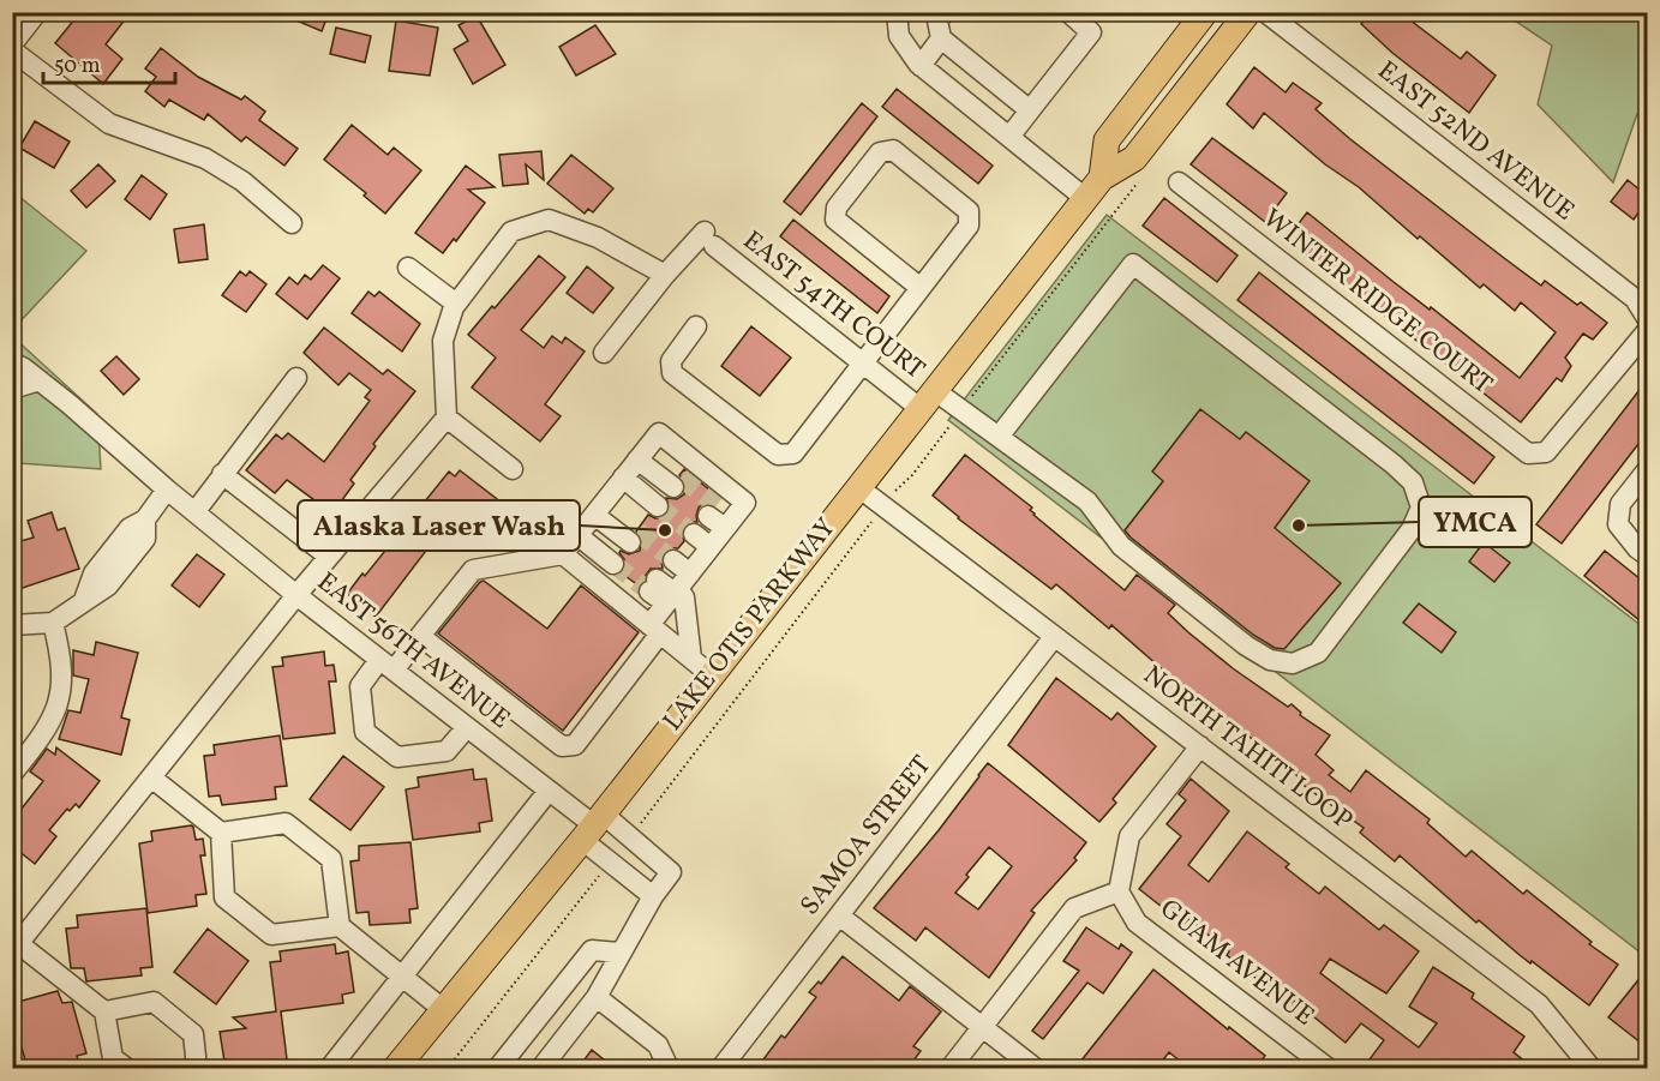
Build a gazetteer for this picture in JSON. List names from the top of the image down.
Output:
{
  "streets": {
    "main road": ["LAKE OTIS PARKWAY"],
    "street": [
      "EAST 52ND AVENUE",
      "WINTER RIDGE COURT",
      "EAST 54TH COURT",
      "EAST 56TH AVENUE",
      "NORTH TAHITI LOOP",
      "SAMOA STREET",
      "GUAM AVENUE"
    ]
  },
  "crossings": [
    ["EAST 54TH COURT", "LAKE OTIS PARKWAY"],
    ["LAKE OTIS PARKWAY", "EAST 56TH AVENUE"],
    ["LAKE OTIS PARKWAY", "NORTH TAHITI LOOP"],
    ["NORTH TAHITI LOOP", "SAMOA STREET"]
  ],
  "places": ["YMCA", "Alaska Laser Wash"],
  "scale_bar": "50 m"
}
